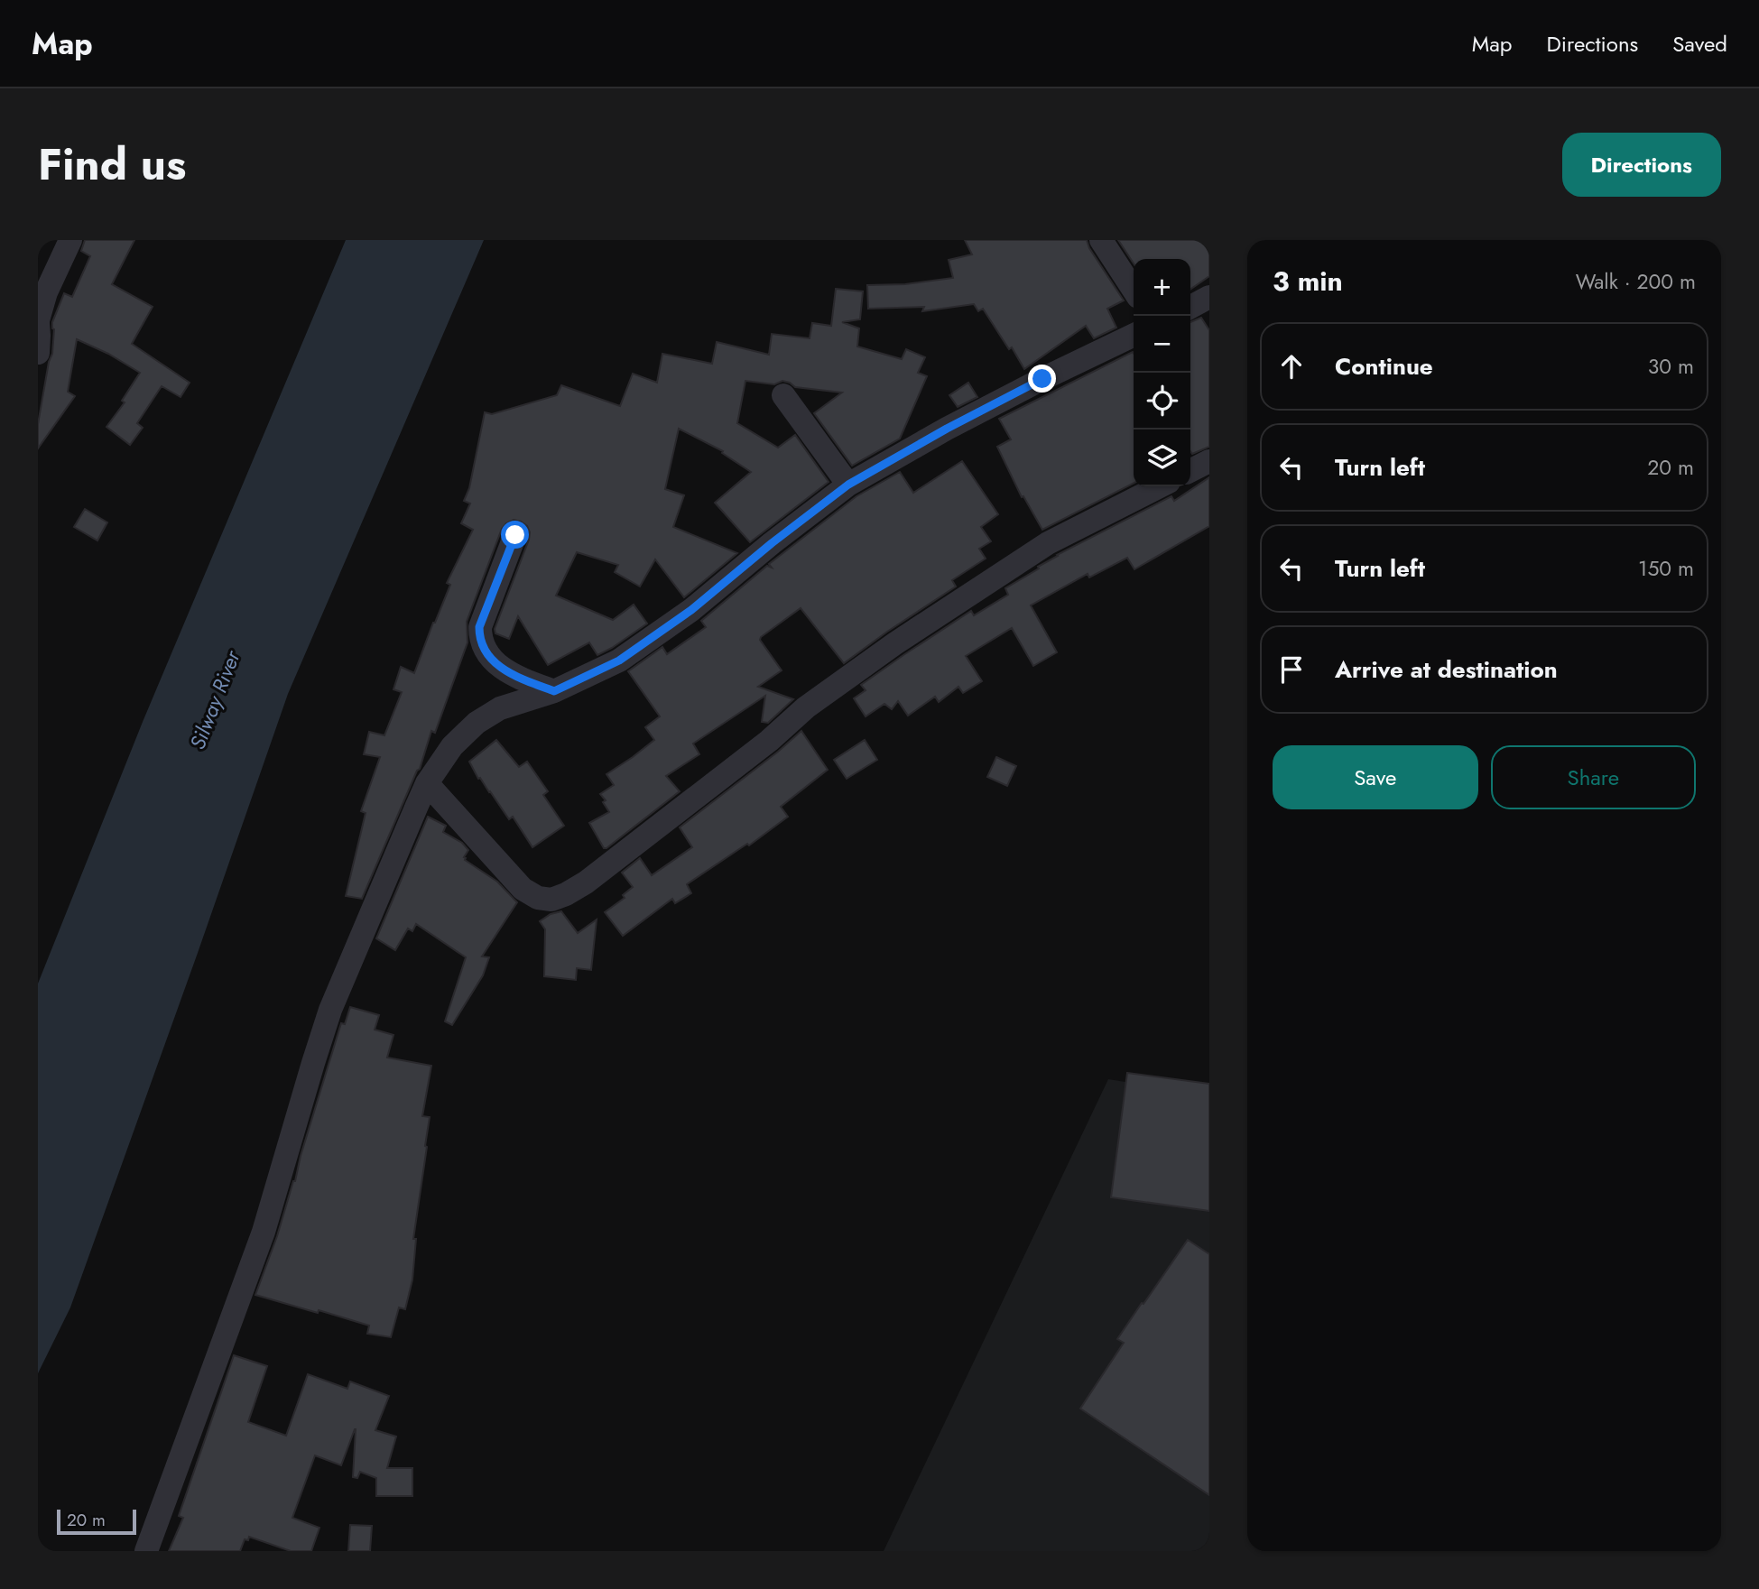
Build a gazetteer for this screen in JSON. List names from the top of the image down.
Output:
{
  "water": ["Silway River"],
  "scale_bar": "20 m",
  "page": {
    "header": "Map",
    "nav": ["Map", "Directions", "Saved"],
    "title": "Find us",
    "buttons": [
      "Directions",
      ["Save", "Share"]
    ],
    "heading": ["3 min", "Walk · 200 m"],
    "map_buttons": ["+", "−"],
    "list": [
      ["Continue", "30 m"],
      ["Turn left", "20 m"],
      ["Turn left", "150 m"],
      "Arrive at destination"
    ],
    "scale": "20 m"
  }
}
